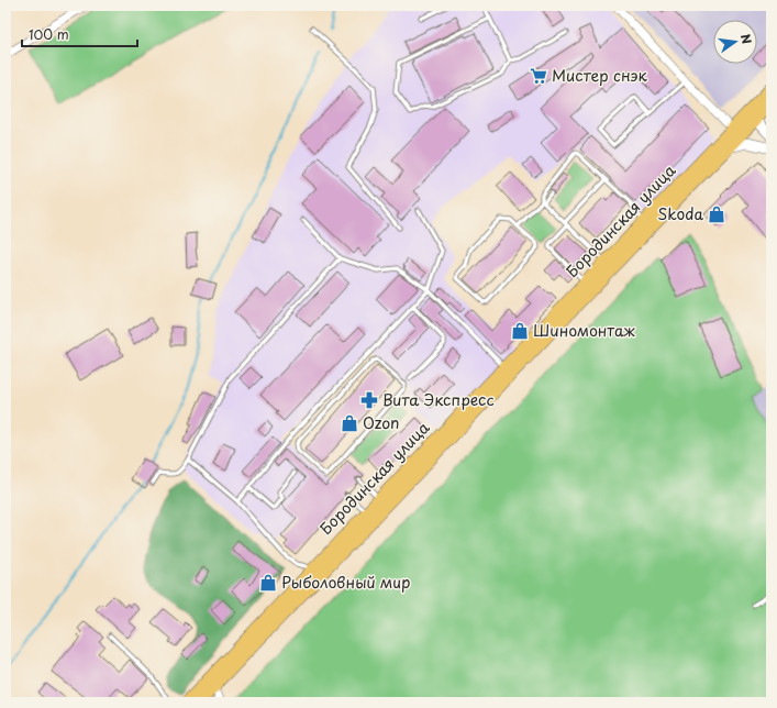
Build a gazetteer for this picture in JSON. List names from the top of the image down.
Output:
{
  "streets": {
    "main road": ["Бородинская улица"]
  },
  "places": {
    "supermarket": ["Мистер снэк"],
    "shop": [
      "Skoda",
      "Шиномонтаж",
      "Ozon",
      "Рыболовный мир"
    ],
    "pharmacy": ["Вита Экспресс"]
  },
  "scale_bar": "100 m",
  "north": "right"
}
